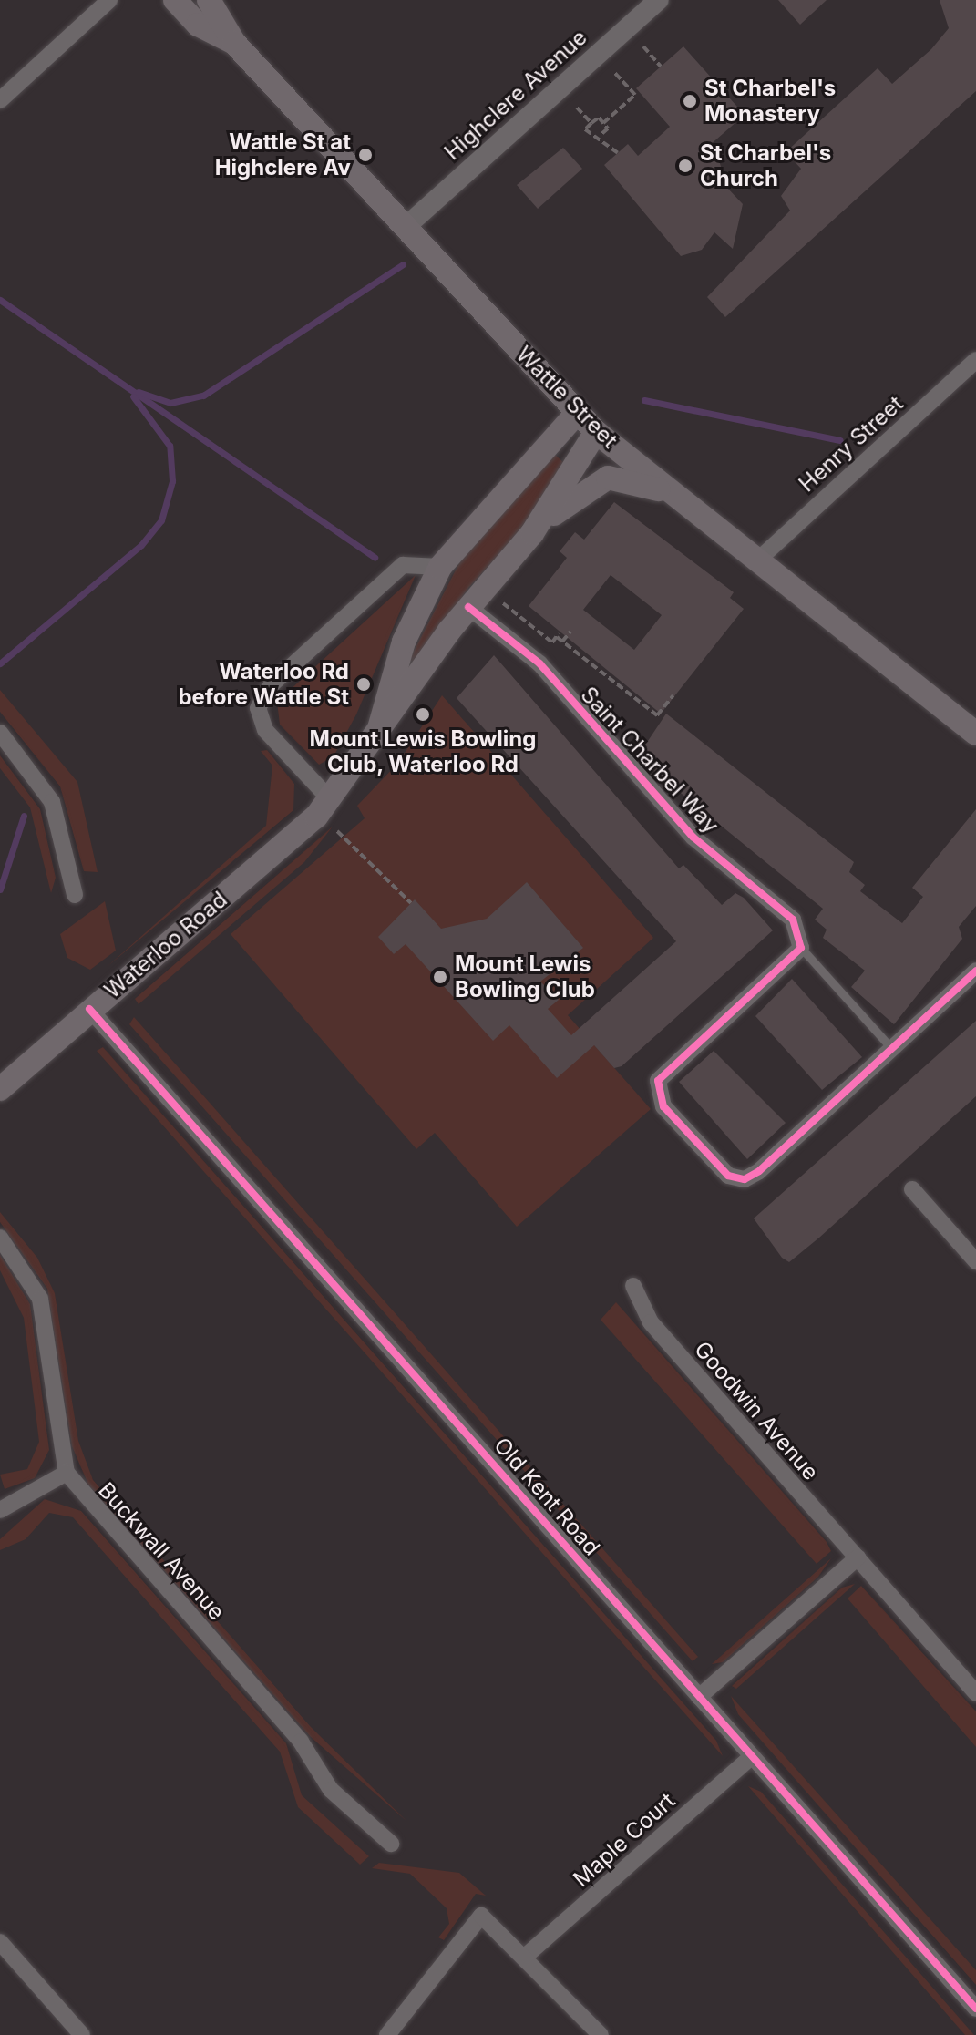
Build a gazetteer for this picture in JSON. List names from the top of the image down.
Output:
{
  "streets": {
    "main road": ["Wattle Street", "Waterloo Road"],
    "street": [
      "Highclere Avenue",
      "Henry Street",
      "Saint Charbel Way",
      "Goodwin Avenue",
      "Old Kent Road",
      "Buckwall Avenue",
      "Maple Court"
    ]
  },
  "crossings": [
    ["Highclere Avenue", "Wattle Street"],
    ["Wattle Street", "Henry Street"],
    ["Wattle Street", "Waterloo Road"],
    ["Saint Charbel Way", "Waterloo Road"],
    ["Waterloo Road", "Old Kent Road"],
    ["Old Kent Road", "Maple Court"]
  ],
  "places": [
    "St Charbel's Monastery",
    "Wattle St at Highclere Av",
    "St Charbel's Church",
    "Waterloo Rd before Wattle St",
    "Mount Lewis Bowling Club, Waterloo Rd",
    "Mount Lewis Bowling Club"
  ]
}
